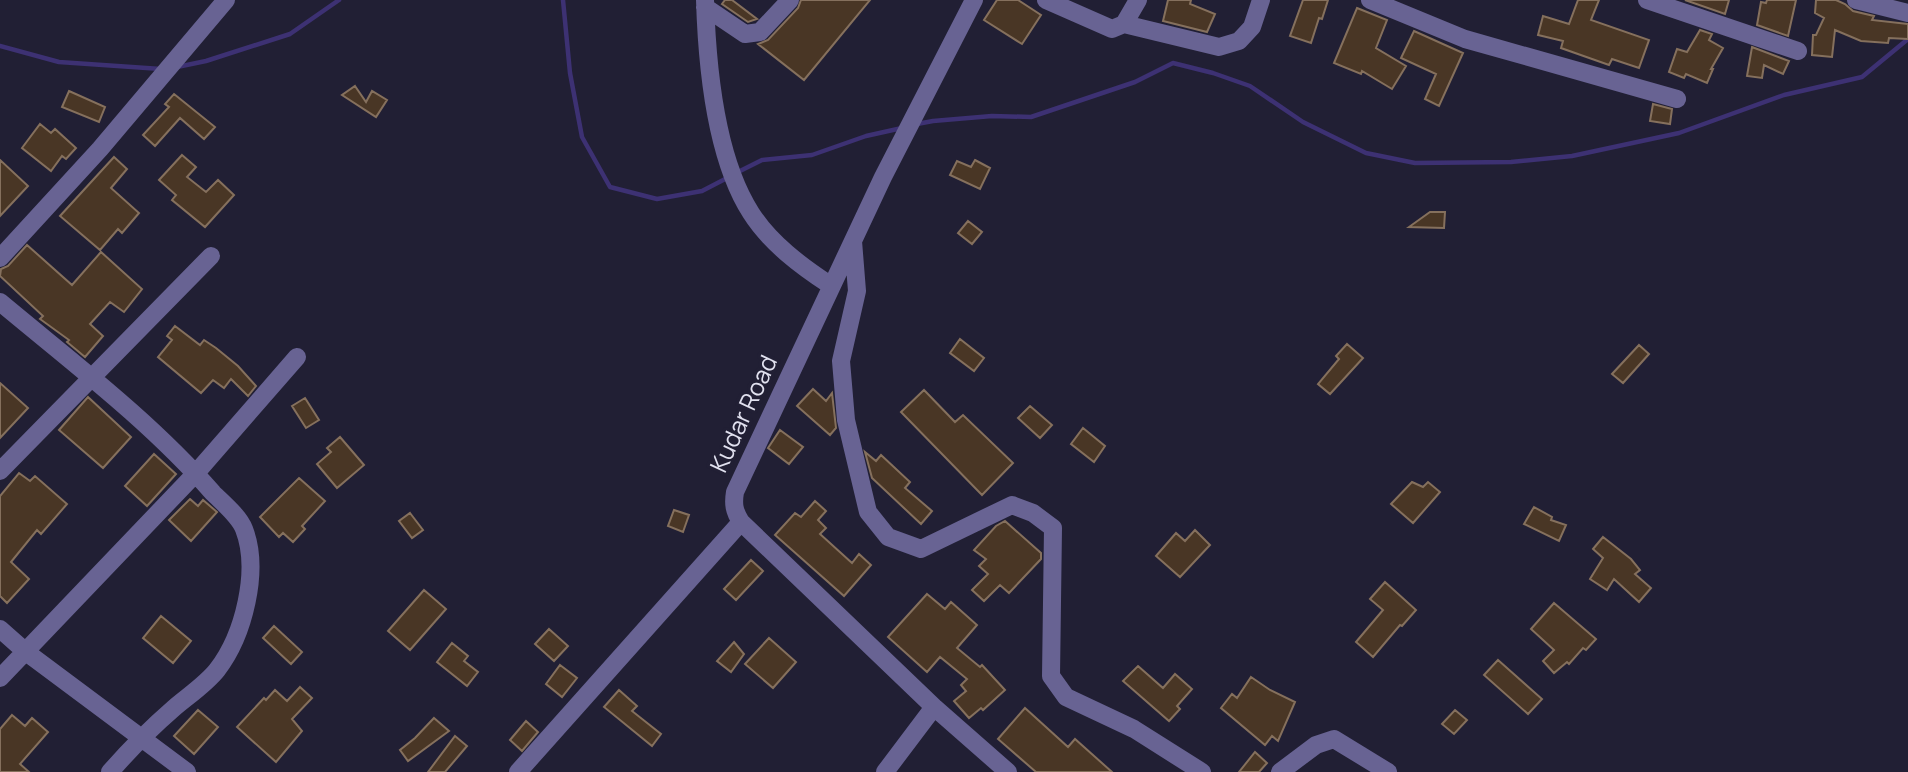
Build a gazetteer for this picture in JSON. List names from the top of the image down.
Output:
{
  "streets": {
    "street": ["Kudar Road"]
  }
}
